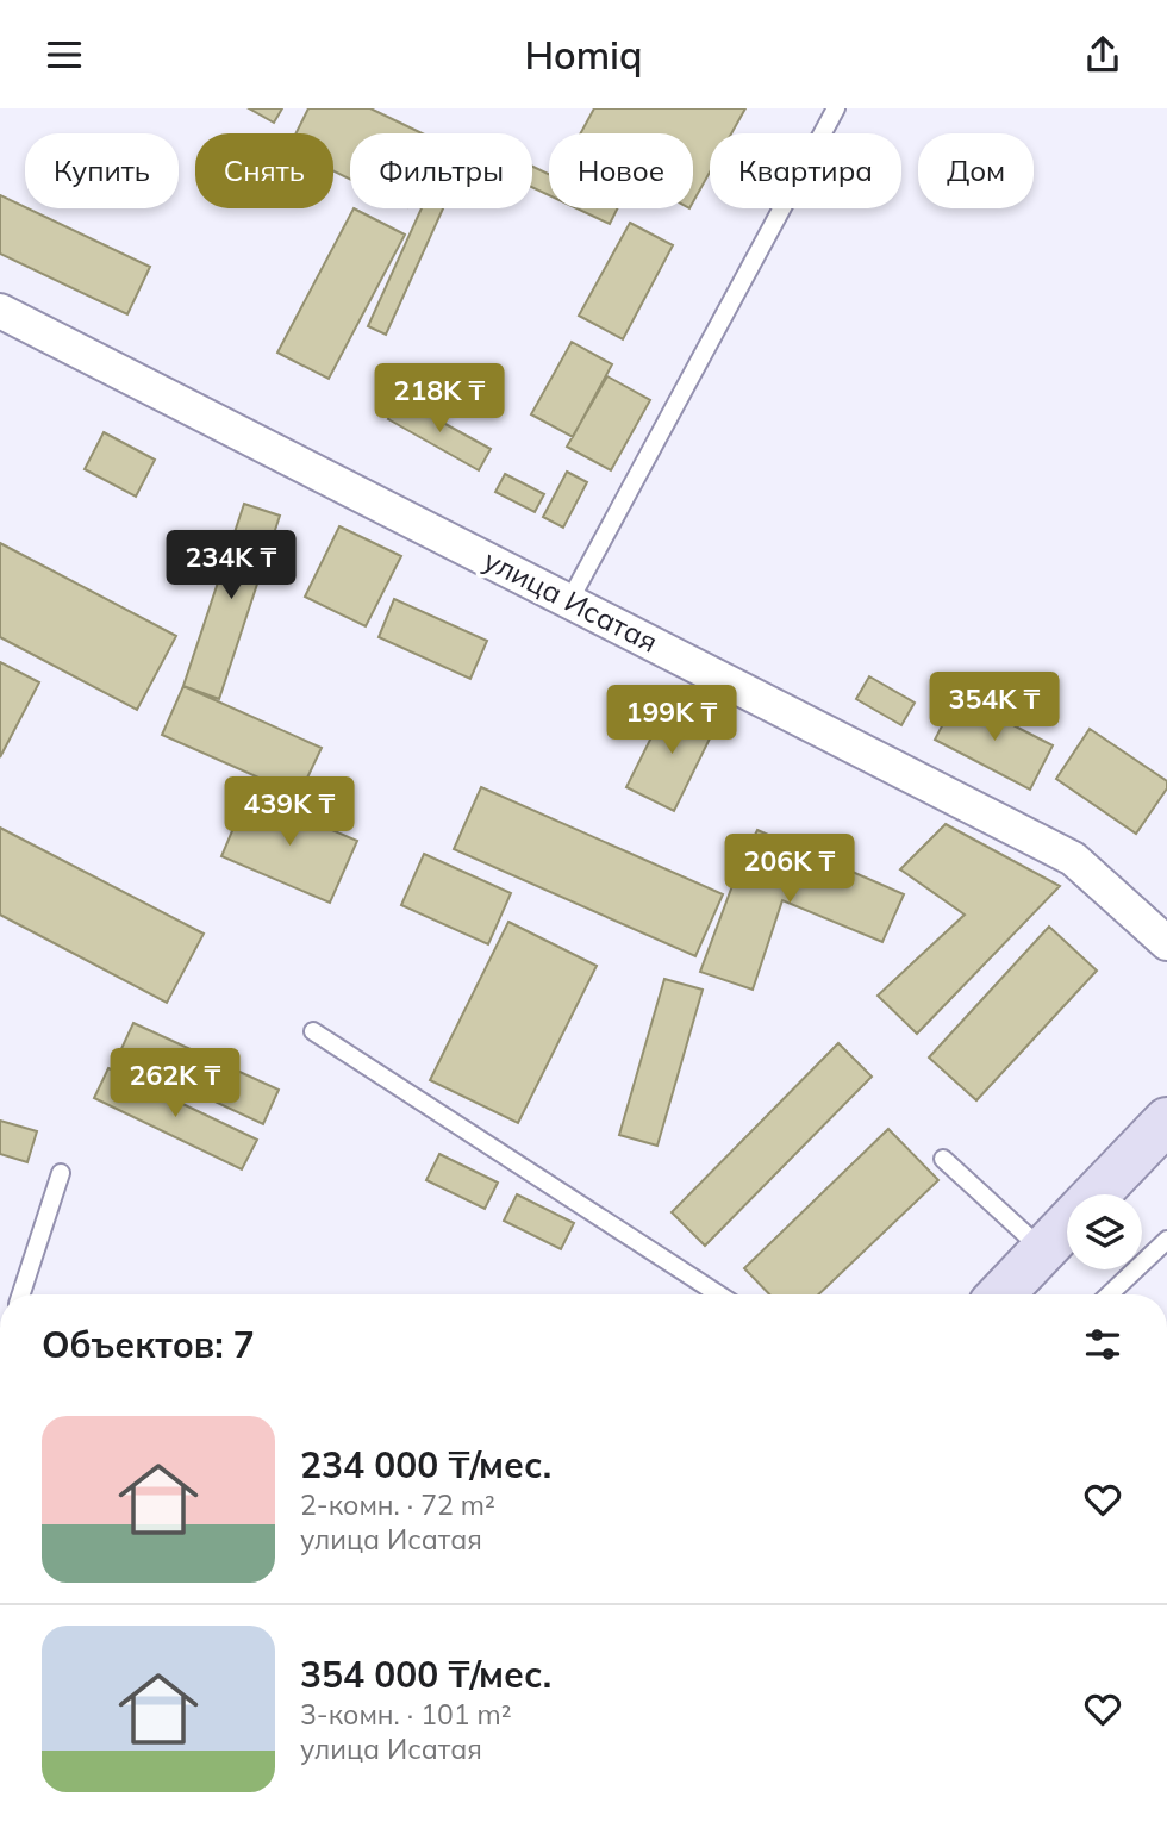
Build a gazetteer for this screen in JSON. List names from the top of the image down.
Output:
{
  "streets": {
    "street": ["улица Исатая"]
  },
  "page": {
    "header": "Homiq",
    "chip": [
      "Купить",
      "Снять",
      "Фильтры",
      "Новое",
      "Квартира",
      "Дом"
    ],
    "price": [
      "218K ₸",
      "234K ₸",
      "354K ₸",
      "199K ₸",
      "439K ₸",
      "206K ₸",
      "262K ₸"
    ],
    "heading": "Объектов: 7",
    "list": [
      {
        "name": "234 000 ₸/мес.",
        "note": "2-комн. · 72 m² · улица Исатая"
      },
      {
        "name": "354 000 ₸/мес.",
        "note": "3-комн. · 101 m² · улица Исатая"
      }
    ]
  }
}
